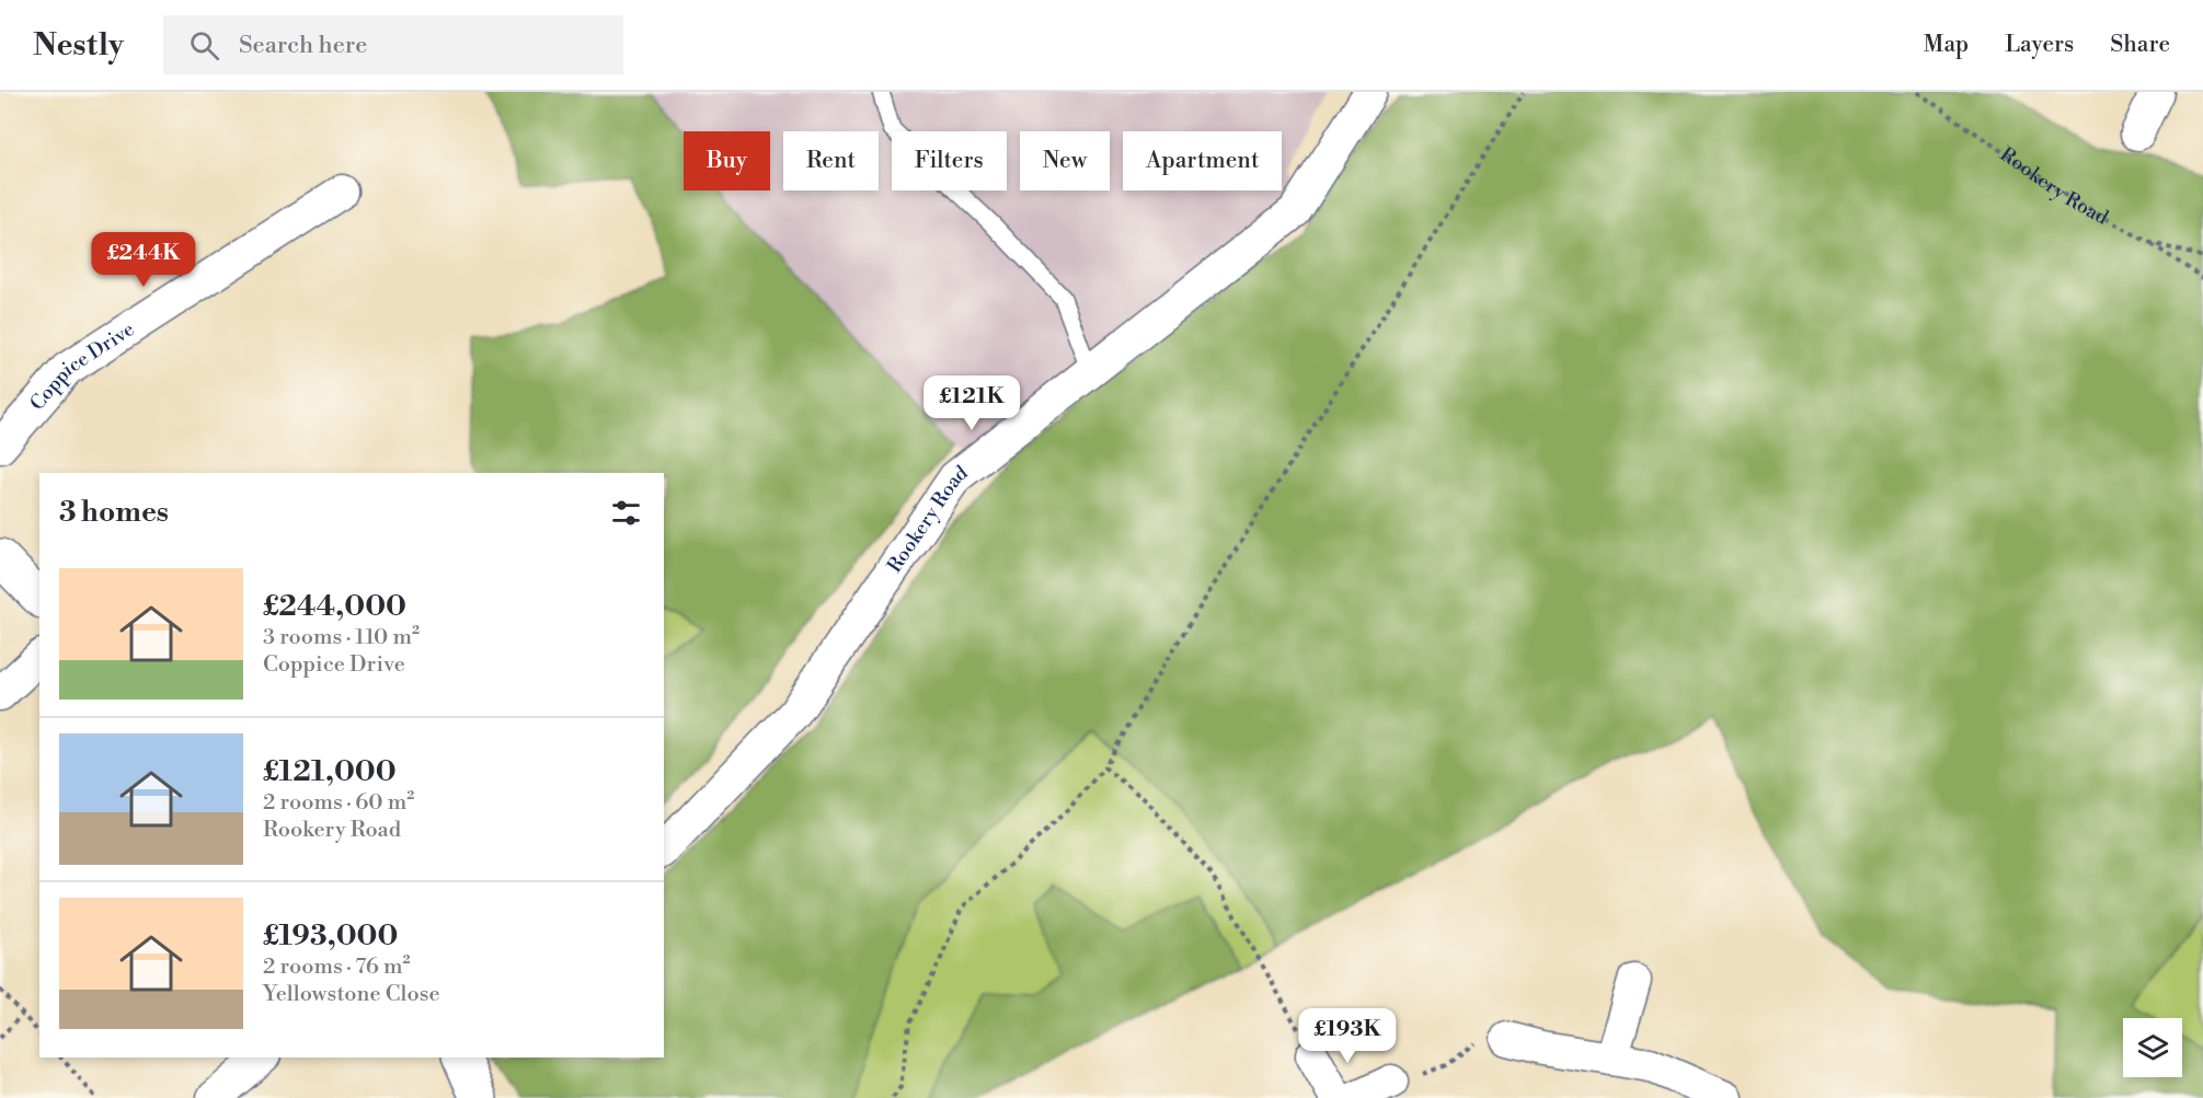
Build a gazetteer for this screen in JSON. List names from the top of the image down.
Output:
{
  "streets": {
    "street": ["Rookery Road", "Coppice Drive"]
  },
  "page": {
    "header": "Nestly",
    "search": "Search here",
    "nav": ["Map", "Layers", "Share"],
    "chip": [
      "Buy",
      "Rent",
      "Filters",
      "New",
      "Apartment"
    ],
    "price": ["£244K", "£121K", "£193K"],
    "heading": "3 homes",
    "list": [
      {
        "name": "£244,000",
        "note": "3 rooms · 110 m² · Coppice Drive"
      },
      {
        "name": "£121,000",
        "note": "2 rooms · 60 m² · Rookery Road"
      },
      {
        "name": "£193,000",
        "note": "2 rooms · 76 m² · Yellowstone Close"
      }
    ]
  }
}
